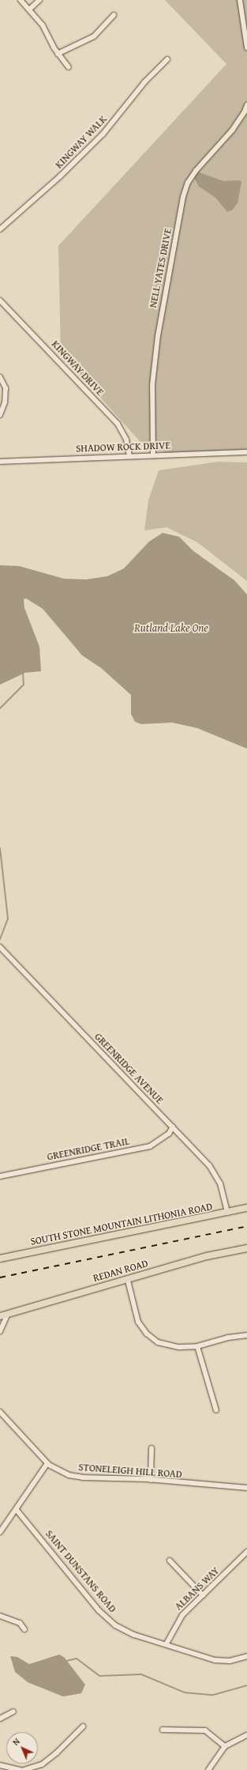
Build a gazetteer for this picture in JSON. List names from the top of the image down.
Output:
{
  "streets": {
    "main road": ["SOUTH STONE MOUNTAIN LITHONIA ROAD", "REDAN ROAD"],
    "street": [
      "KINGWAY WALK",
      "NELL YATES DRIVE",
      "KINGWAY DRIVE",
      "SHADOW ROCK DRIVE",
      "GREENRIDGE AVENUE",
      "GREENRIDGE TRAIL",
      "STONELEIGH HILL ROAD",
      "SAINT DUNSTANS ROAD",
      "ALBANS WAY"
    ]
  },
  "crossings": [
    ["NELL YATES DRIVE", "SHADOW ROCK DRIVE"],
    ["KINGWAY DRIVE", "SHADOW ROCK DRIVE"],
    ["GREENRIDGE AVENUE", "GREENRIDGE TRAIL"],
    ["GREENRIDGE AVENUE", "SOUTH STONE MOUNTAIN LITHONIA ROAD"],
    ["SAINT DUNSTANS ROAD", "ALBANS WAY"]
  ],
  "water": ["Rutland Lake One"],
  "north": "top left"
}
